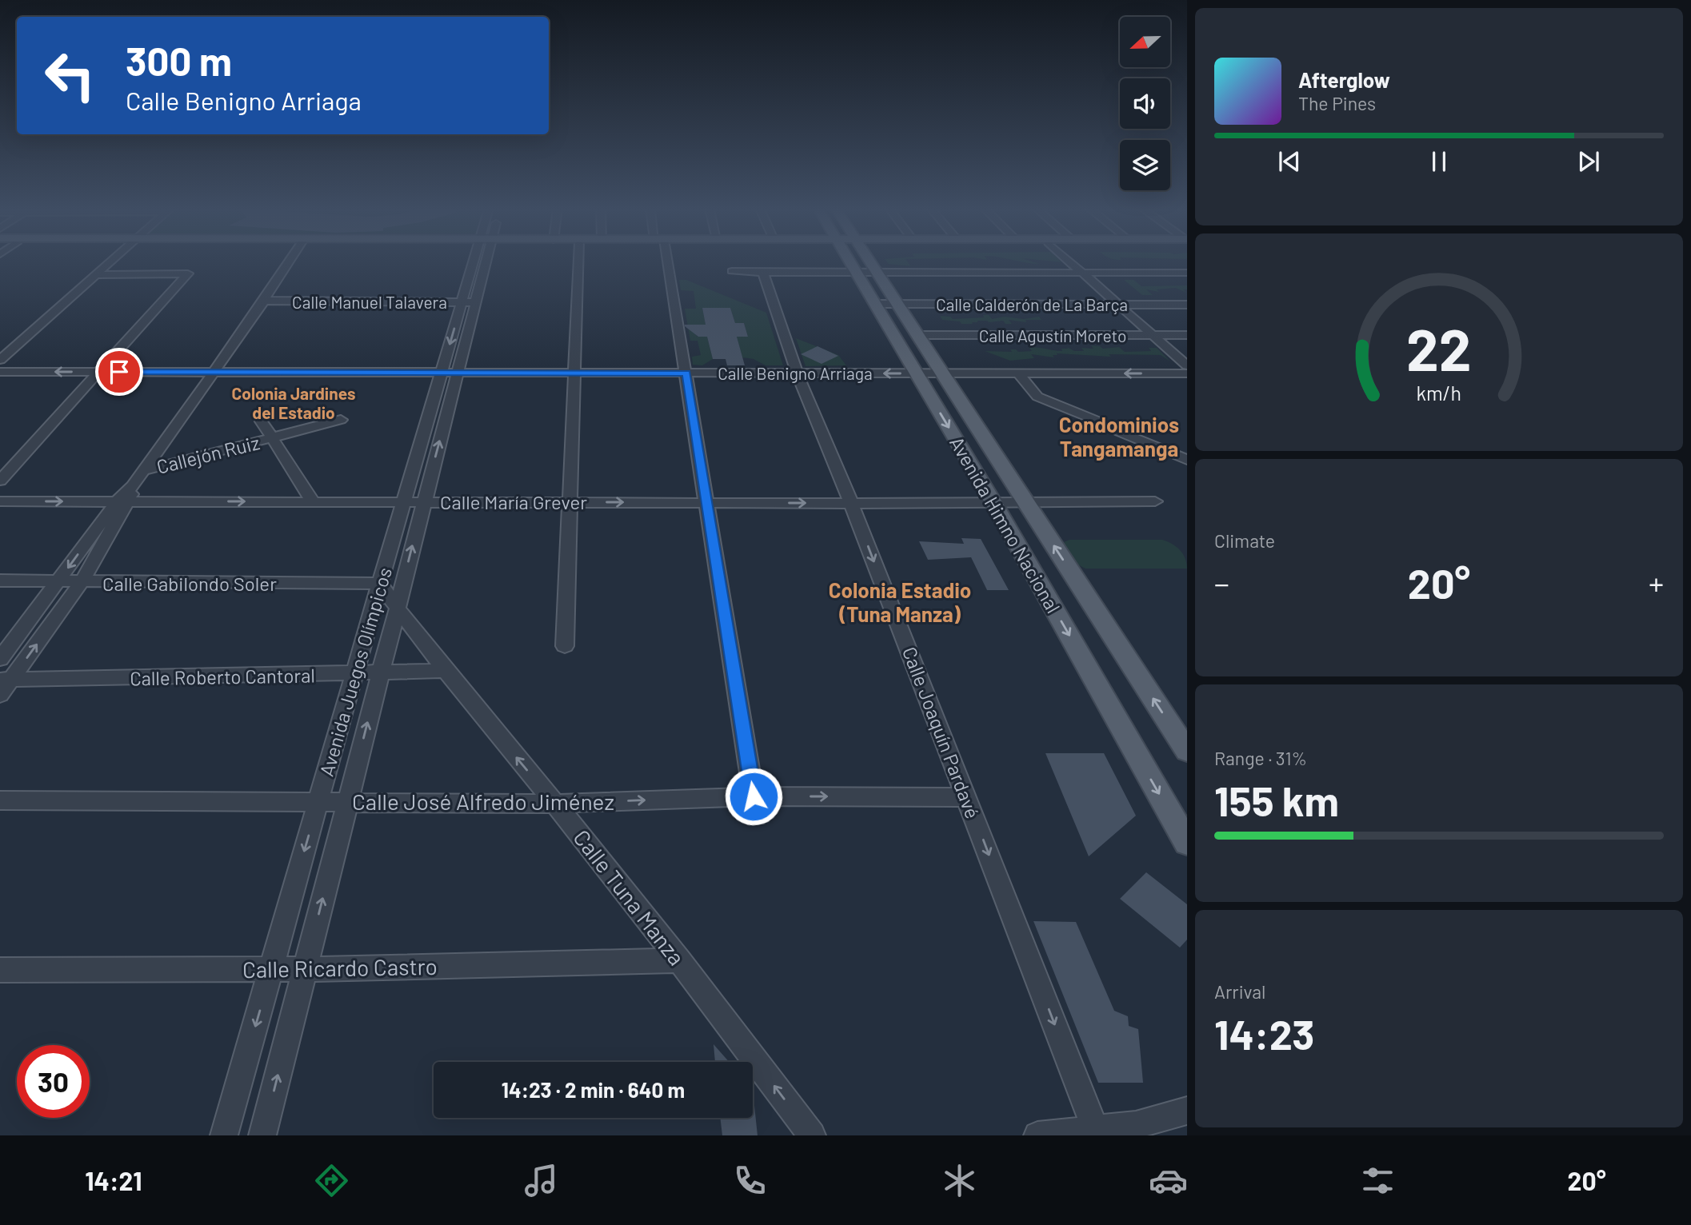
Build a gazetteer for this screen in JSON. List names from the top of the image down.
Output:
{
  "streets": {
    "main road": ["Avenida Himno Nacional"],
    "street": [
      "Calle Manuel Talavera",
      "Calle Calderón de La Barça",
      "Calle Agustín Moreto",
      "Calle Benigno Arriaga",
      "Callejón Ruiz",
      "Calle María Grever",
      "Calle Gabilondo Soler",
      "Avenida Juegos Olímpicos",
      "Calle Roberto Cantoral",
      "Calle Joaquín Pardavé",
      "Calle José Alfredo Jiménez",
      "Calle Tuna Manza",
      "Calle Ricardo Castro"
    ]
  },
  "crossings": [
    ["Calle Manuel Talavera", "Avenida Juegos Olímpicos"],
    ["Calle Calderón de La Barça", "Avenida Himno Nacional"],
    ["Calle Agustín Moreto", "Avenida Himno Nacional"],
    ["Calle Benigno Arriaga", "Avenida Himno Nacional"],
    ["Calle Benigno Arriaga", "Avenida Juegos Olímpicos"],
    ["Calle Benigno Arriaga", "Calle Joaquín Pardavé"],
    ["Calle María Grever", "Avenida Himno Nacional"],
    ["Calle María Grever", "Avenida Juegos Olímpicos"],
    ["Calle María Grever", "Calle Joaquín Pardavé"],
    ["Calle Gabilondo Soler", "Avenida Juegos Olímpicos"],
    ["Calle Gabilondo Soler", "Calle Tuna Manza"],
    ["Avenida Juegos Olímpicos", "Calle Roberto Cantoral"],
    ["Avenida Juegos Olímpicos", "Calle José Alfredo Jiménez"],
    ["Avenida Juegos Olímpicos", "Calle Tuna Manza"],
    ["Avenida Juegos Olímpicos", "Calle Ricardo Castro"],
    ["Calle Roberto Cantoral", "Calle Tuna Manza"],
    ["Calle Joaquín Pardavé", "Calle José Alfredo Jiménez"],
    ["Calle José Alfredo Jiménez", "Calle Tuna Manza"],
    ["Calle Tuna Manza", "Calle Ricardo Castro"]
  ],
  "one_way": [
    "Calle María Grever",
    "Calle Joaquín Pardavé",
    "Calle José Alfredo Jiménez",
    "Calle Tuna Manza"
  ],
  "districts": ["Colonia Jardines del Estadio", "Condominios Tangamanga", "Colonia Estadio (Tuna Manza)"],
  "north": "left",
  "page": {
    "turn": ["300 m", "Calle Benigno Arriaga"],
    "song": ["Afterglow", "The Pines"],
    "tile": [
      "Climate",
      ["Range · 31%", "155 km"],
      ["Arrival", "14:23"]
    ],
    "heat": ["−", "20°", "+"],
    "limit": "30",
    "trip": "14:23 · 2 min · 640 m",
    "tabs": ["14:21", "20°"],
    "gauge": ["22", "km/h"]
  }
}
